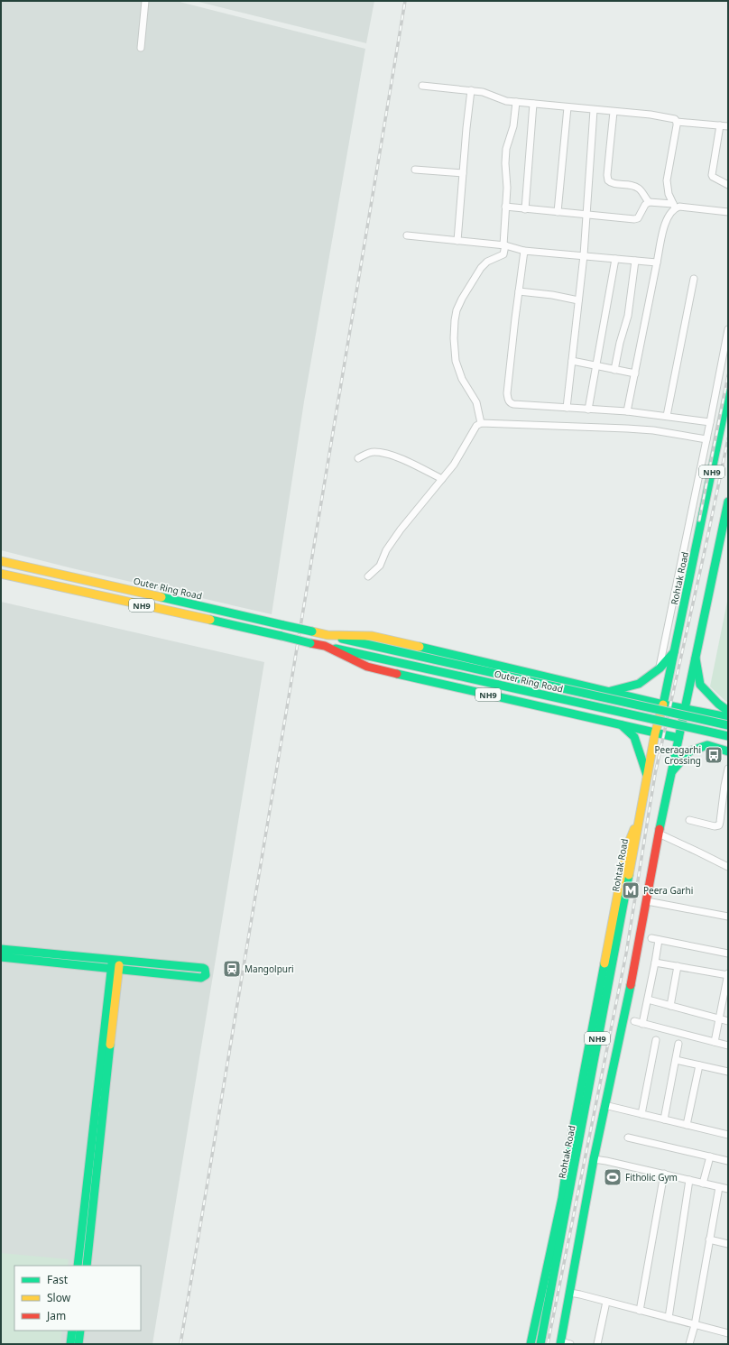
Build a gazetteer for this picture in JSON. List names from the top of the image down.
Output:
{
  "streets": {
    "main road": ["NH9", "Rohtak Road", "Outer Ring Road"]
  },
  "crossings": [
    ["NH9", "Outer Ring Road"],
    ["Rohtak Road", "Outer Ring Road"]
  ],
  "places": {
    "bus stop": ["Peeragarhi Crossing"],
    "metro station": ["Peera Garhi"],
    "station": ["Mangolpuri"],
    "sports": ["Fitholic Gym"]
  },
  "legend": ["Fast", "Slow", "Jam"]
}
